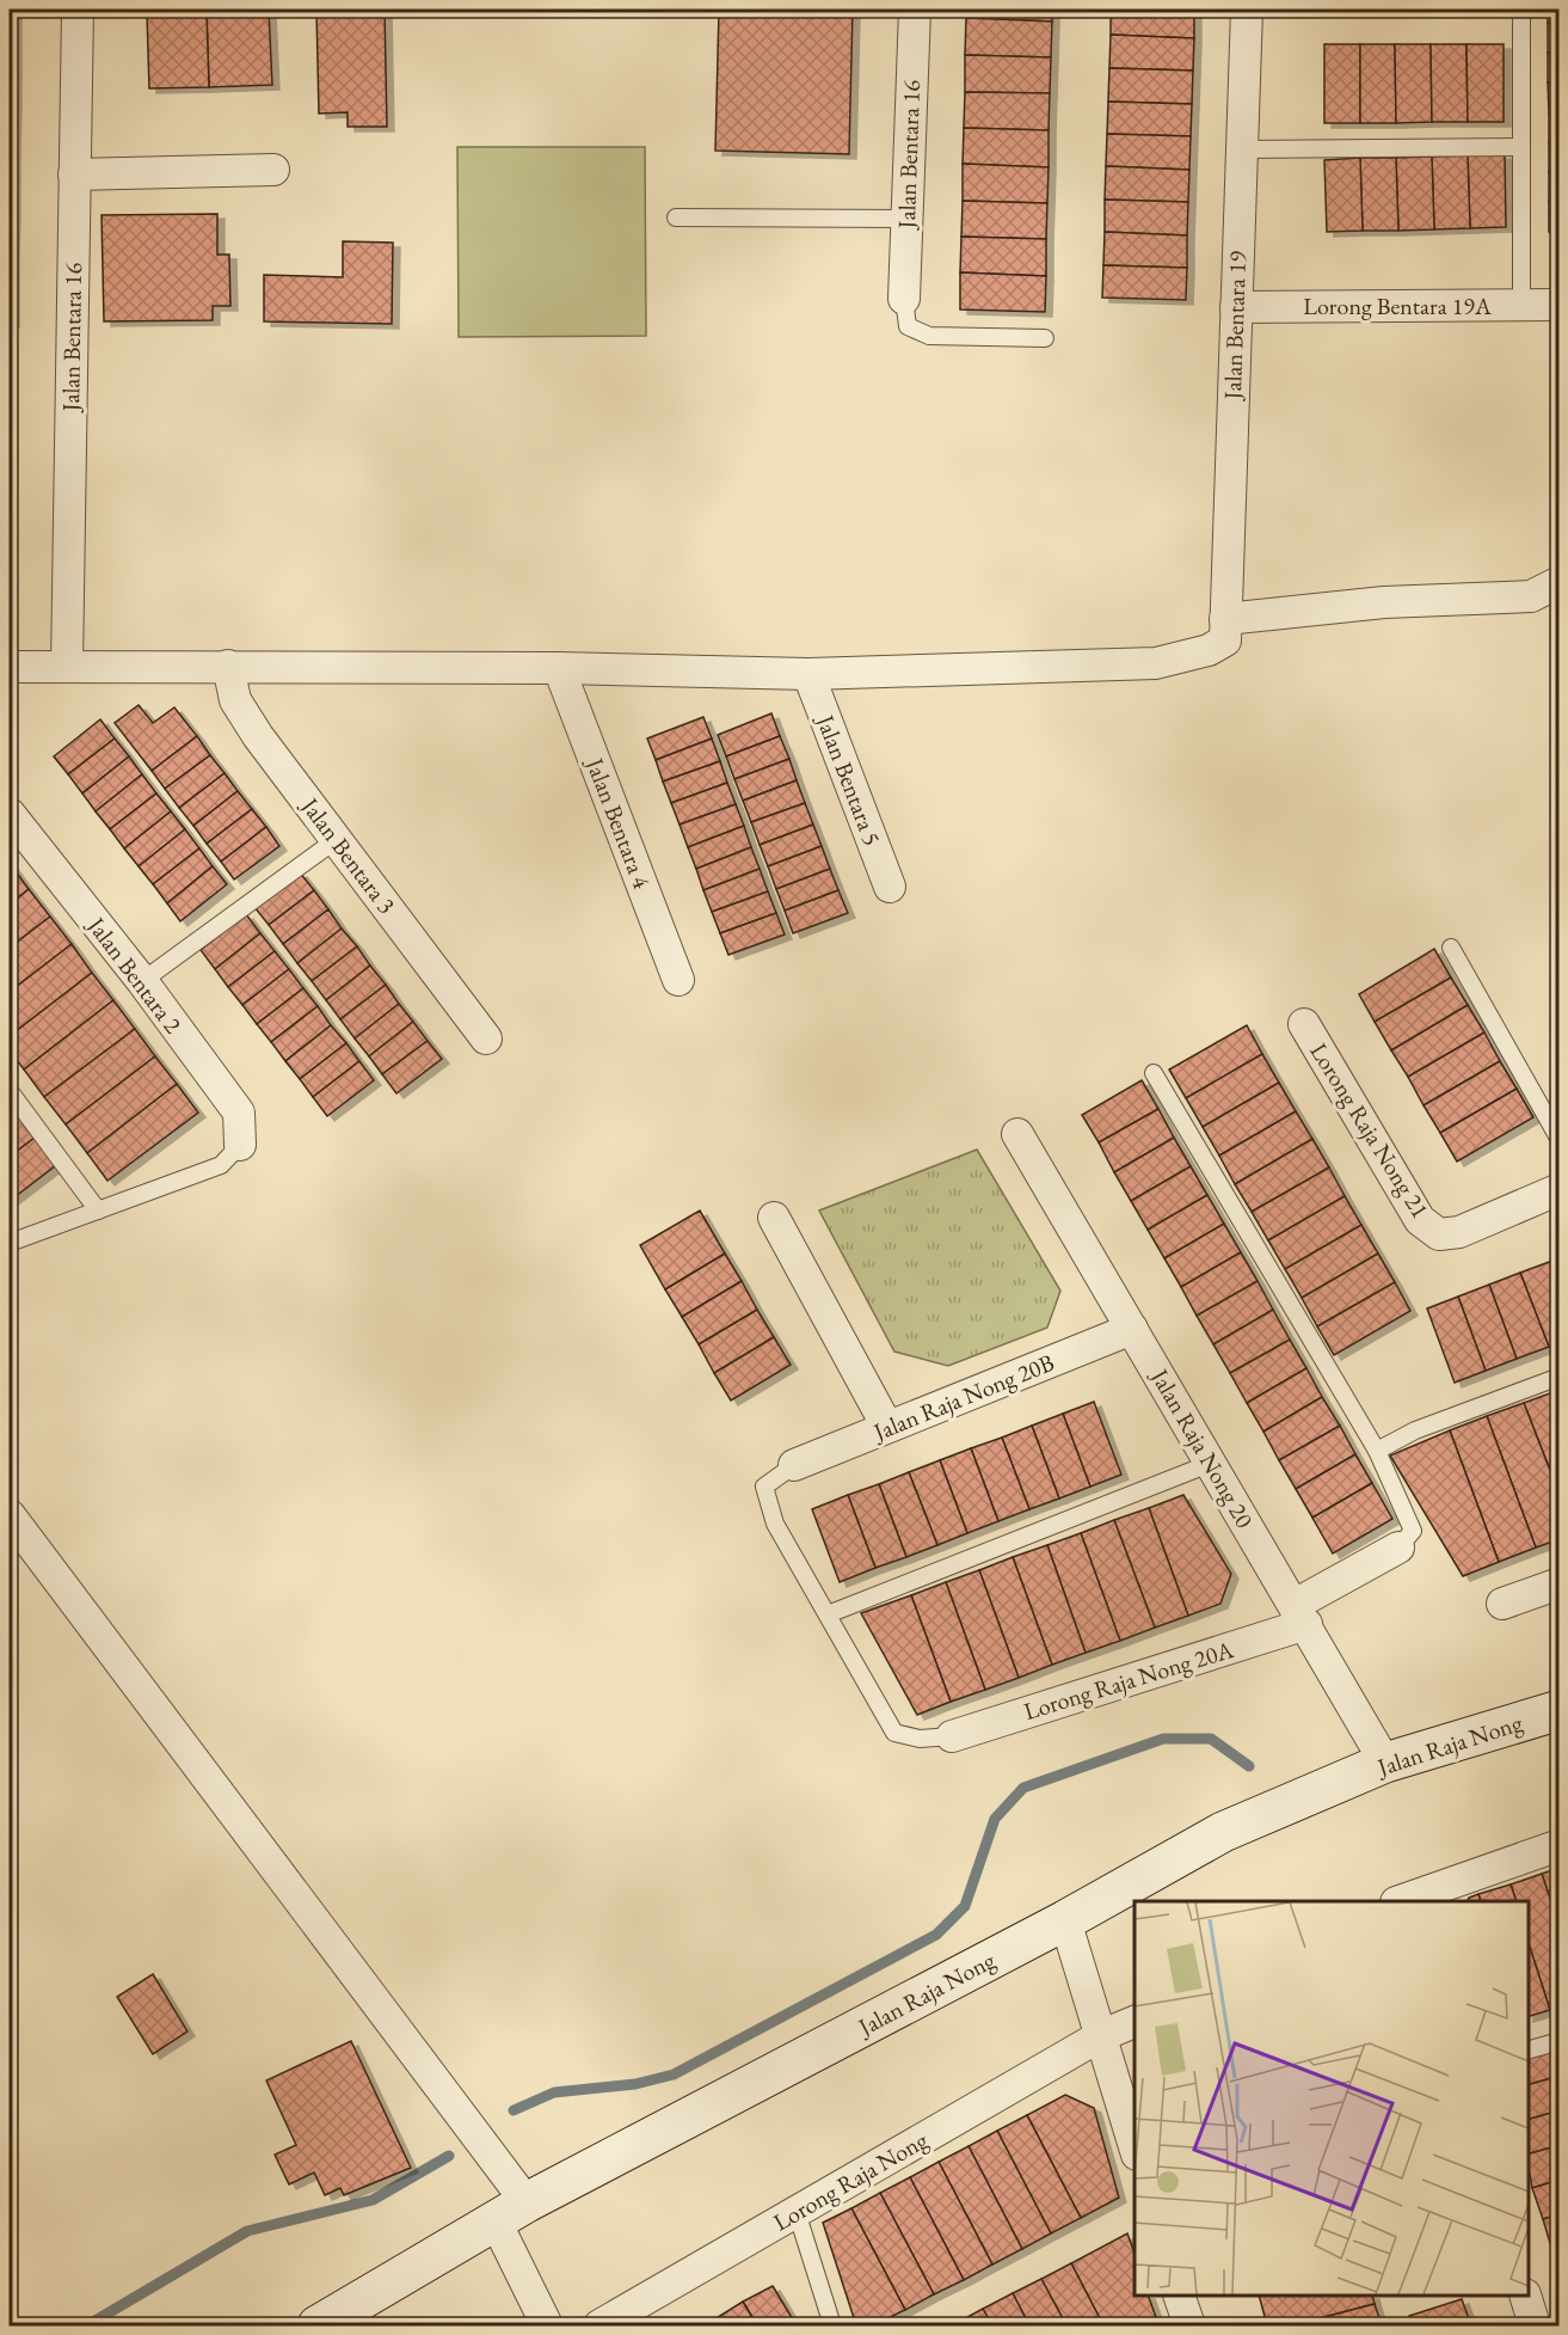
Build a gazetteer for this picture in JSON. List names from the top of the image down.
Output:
{
  "streets": {
    "main road": ["Jalan Raja Nong"],
    "street": [
      "Jalan Bentara 16",
      "Lorong Bentara 19A",
      "Jalan Bentara 19",
      "Jalan Bentara 5",
      "Jalan Bentara 4",
      "Jalan Bentara 3",
      "Jalan Bentara 2",
      "Lorong Raja Nong 21",
      "Jalan Raja Nong 20B",
      "Jalan Raja Nong 20",
      "Lorong Raja Nong 20A",
      "Lorong Raja Nong"
    ]
  },
  "crossings": [
    ["Lorong Bentara 19A", "Jalan Bentara 19"],
    ["Jalan Raja Nong 20B", "Jalan Raja Nong 20"],
    ["Jalan Raja Nong 20", "Lorong Raja Nong 20A"],
    ["Jalan Raja Nong 20", "Jalan Raja Nong"]
  ]
}
